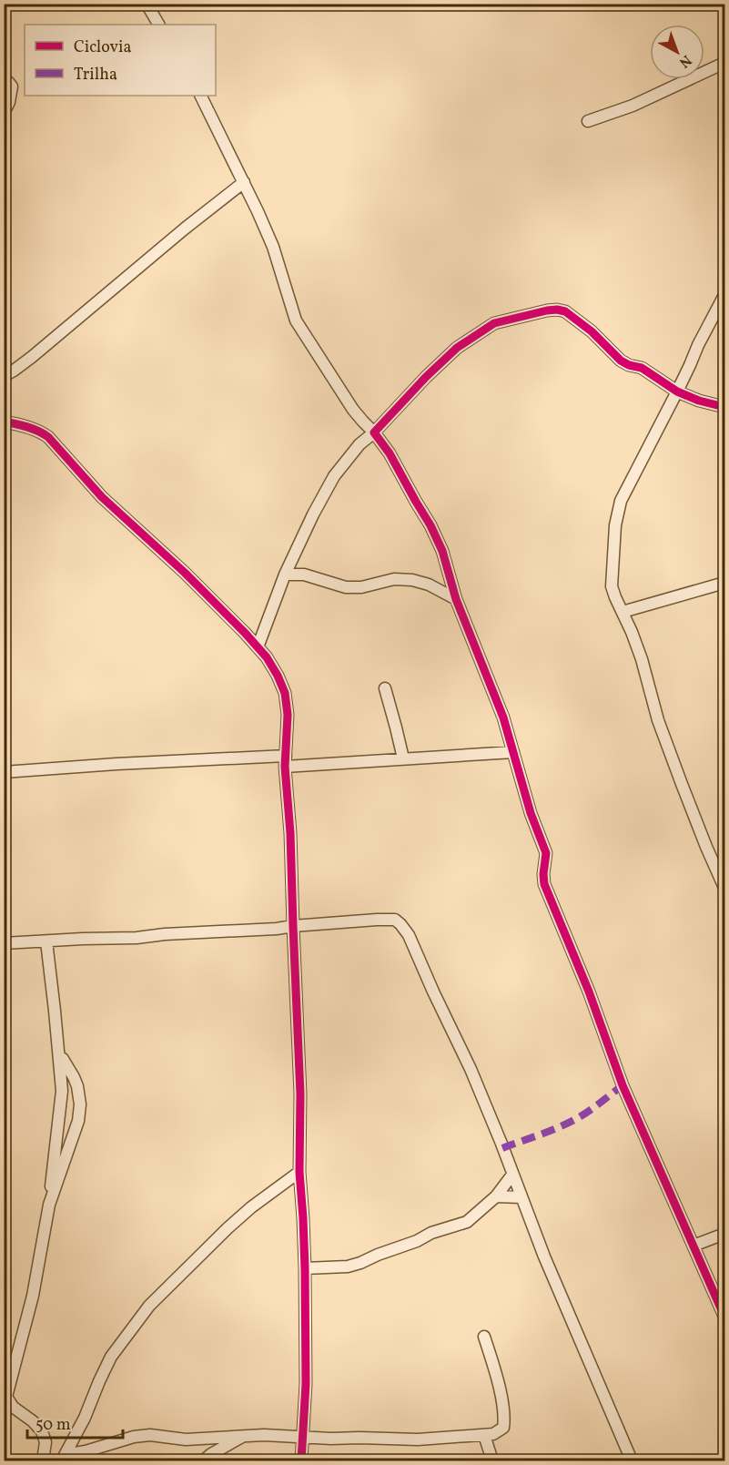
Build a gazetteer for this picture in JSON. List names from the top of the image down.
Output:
{
  "legend": ["Ciclovia", "Trilha"],
  "scale_bar": "50 m",
  "north": "bottom right"
}
